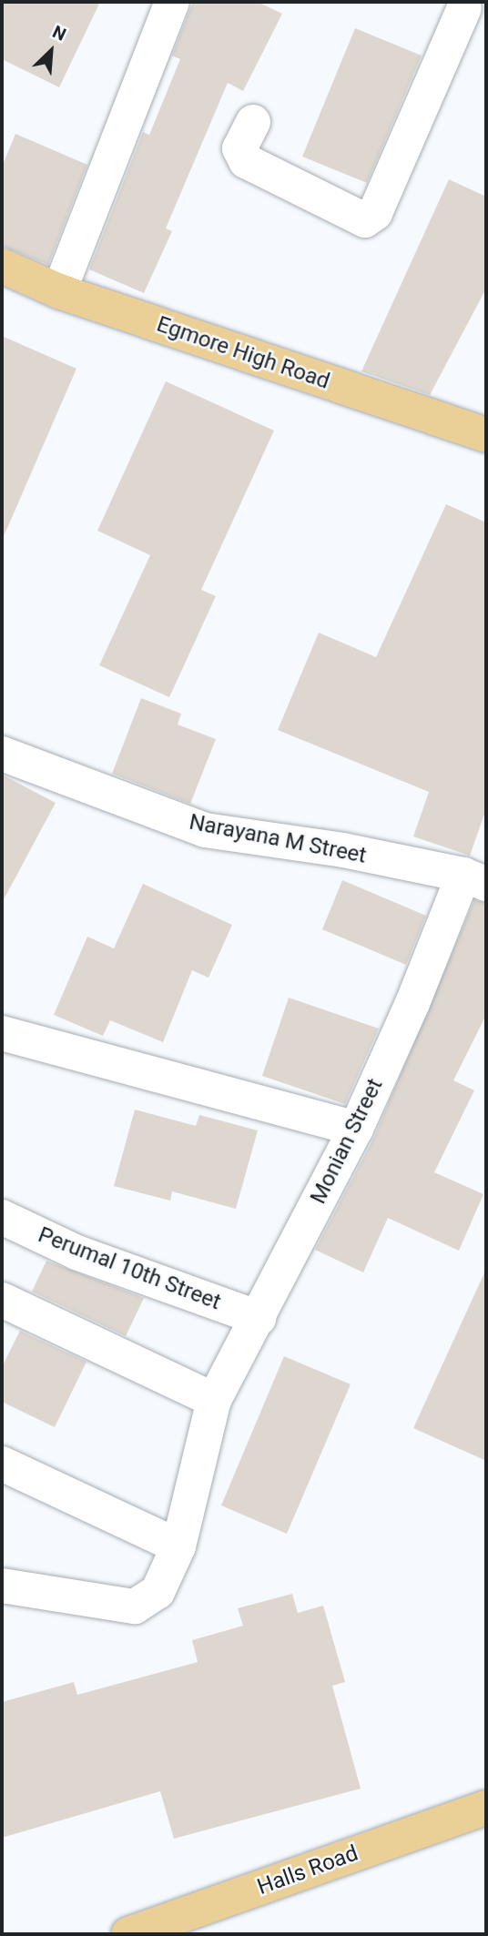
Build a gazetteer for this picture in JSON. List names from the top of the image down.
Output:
{
  "streets": {
    "main road": ["Egmore High Road", "Halls Road"],
    "street": ["Narayana M Street", "Monian Street", "Perumal 10th Street"]
  },
  "crossings": [
    ["Narayana M Street", "Monian Street"],
    ["Monian Street", "Perumal 10th Street"]
  ],
  "north": "top right"
}
